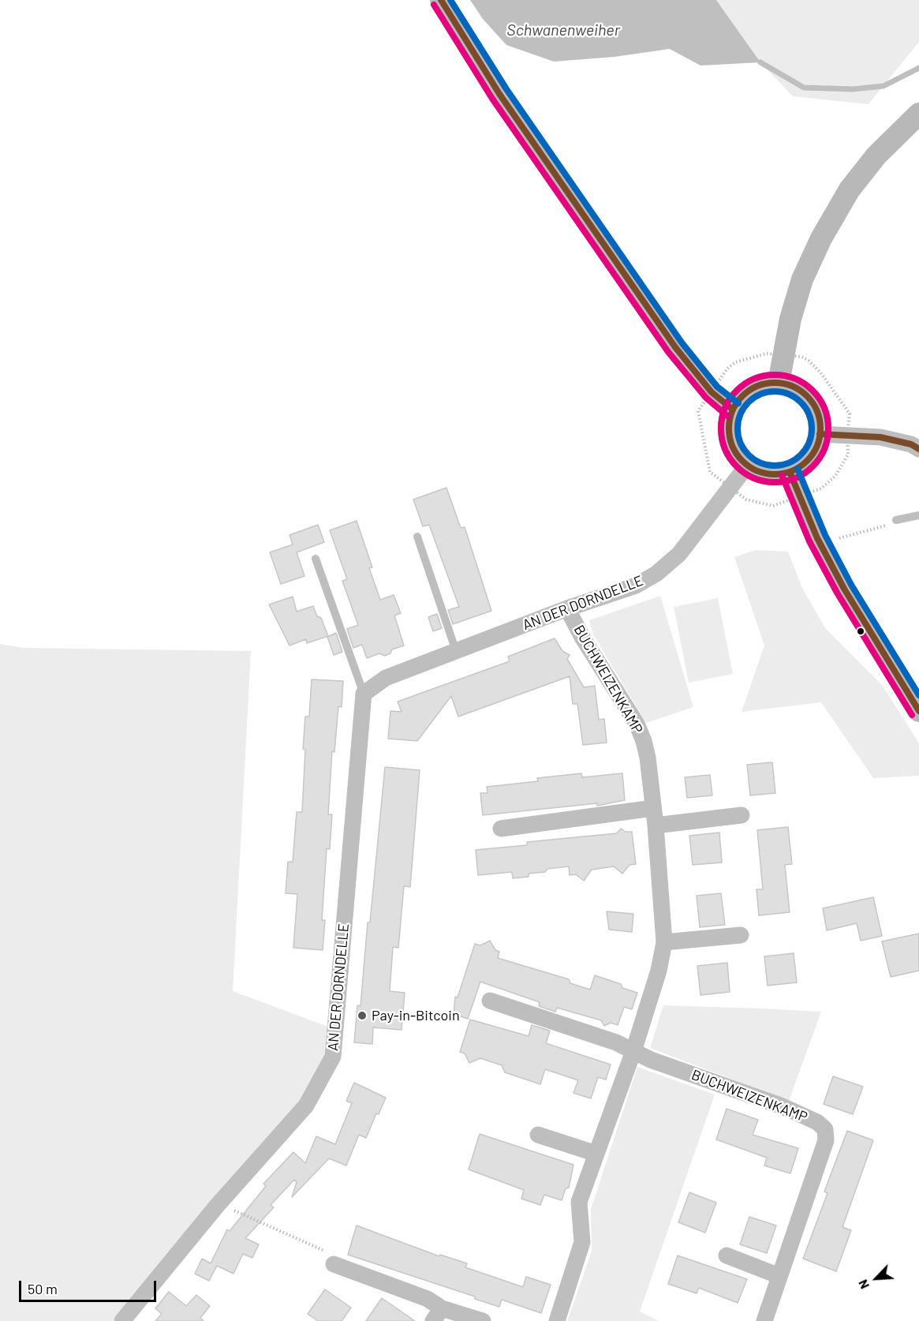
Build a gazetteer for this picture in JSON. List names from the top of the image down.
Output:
{
  "streets": {
    "street": ["AN DER DORNDELLE", "BUCHWEIZENKAMP"]
  },
  "crossings": [
    ["AN DER DORNDELLE", "BUCHWEIZENKAMP"]
  ],
  "water": ["Schwanenweiher"],
  "places": ["Pay-in-Bitcoin"],
  "scale_bar": "50 m",
  "north": "bottom left"
}
